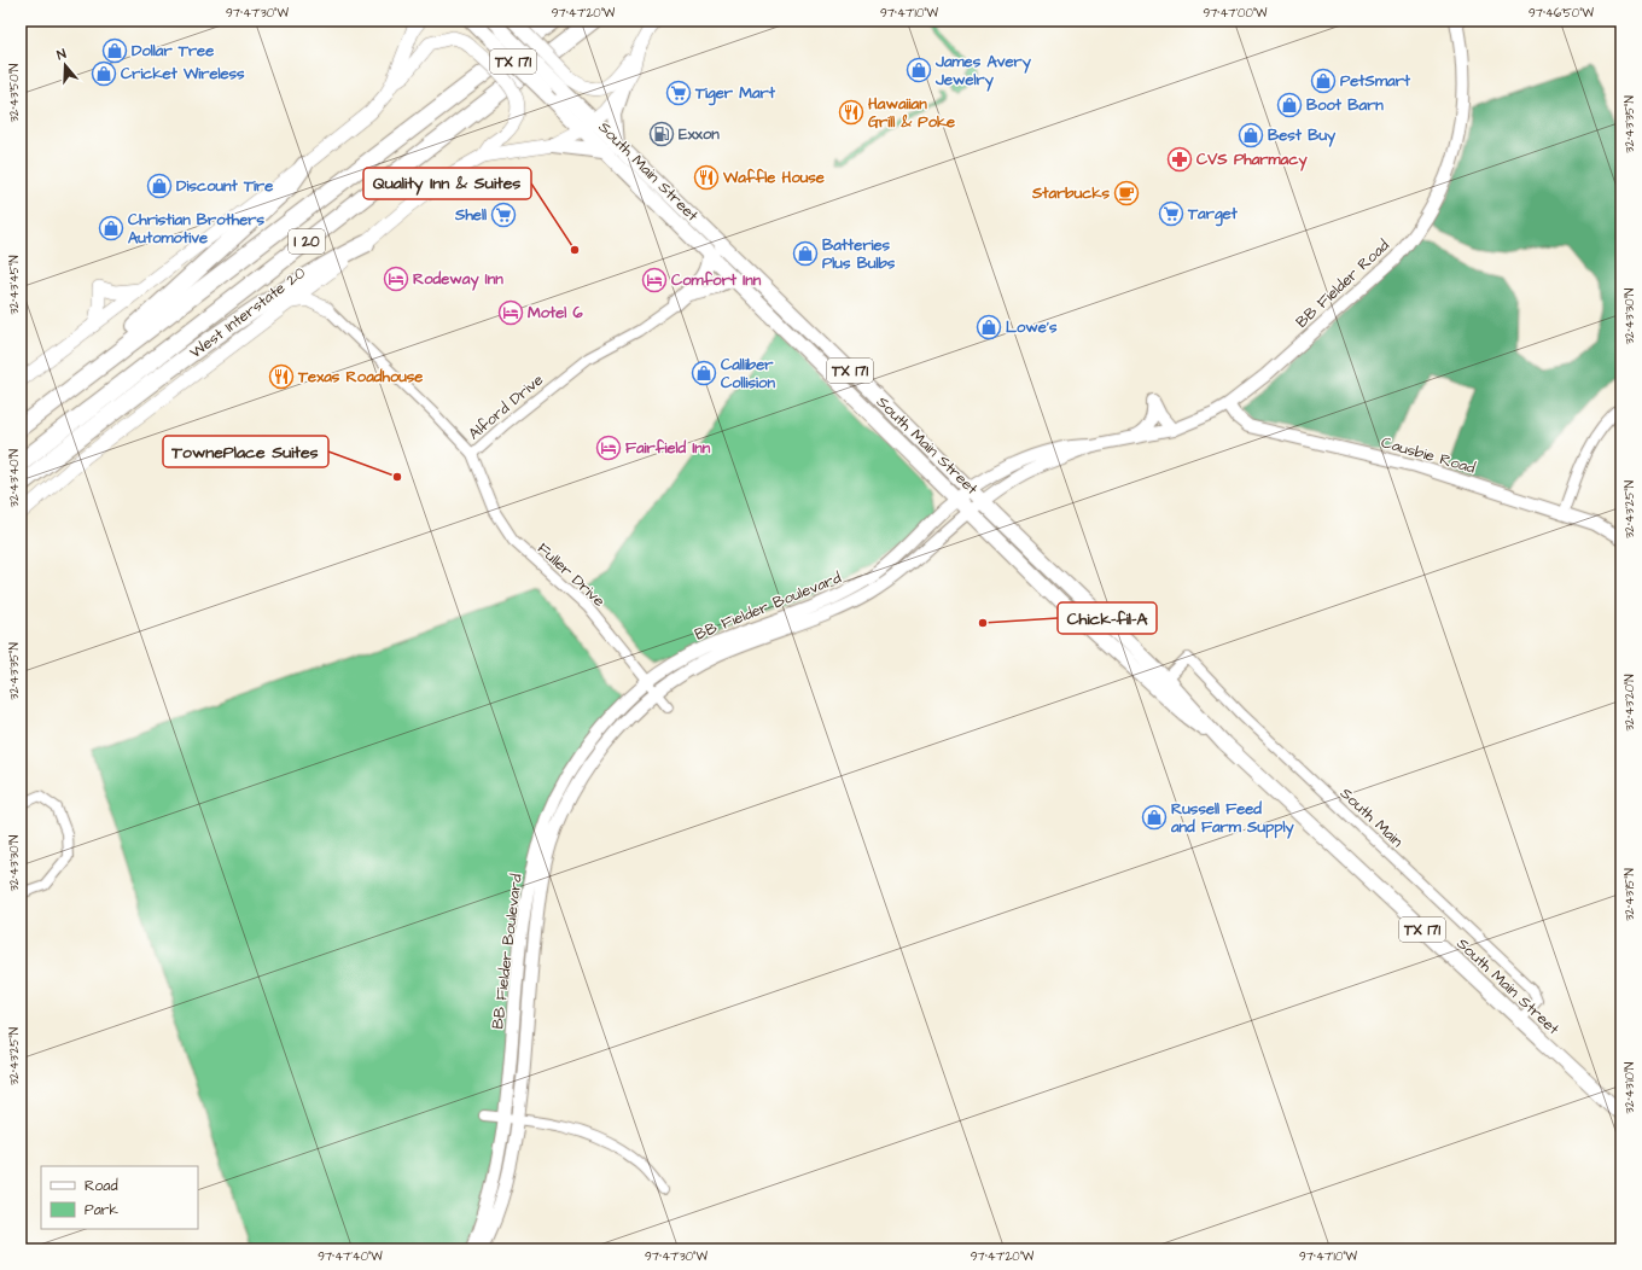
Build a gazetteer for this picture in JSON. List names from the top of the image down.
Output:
{
  "streets": {
    "highway": ["I 20"],
    "main road": ["TX 171", "South Main Street", "West Interstate 20"],
    "street": [
      "BB Fielder Road",
      "Alford Drive",
      "Causbie Road",
      "Fuller Drive",
      "BB Fielder Boulevard",
      "South Main"
    ]
  },
  "crossings": [
    ["South Main Street", "West Interstate 20"],
    ["South Main Street", "Alford Drive"],
    ["South Main Street", "BB Fielder Boulevard"],
    ["South Main Street", "South Main"],
    ["BB Fielder Road", "Causbie Road"],
    ["BB Fielder Road", "BB Fielder Boulevard"],
    ["Alford Drive", "Fuller Drive"],
    ["Fuller Drive", "BB Fielder Boulevard"]
  ],
  "places": {
    "shop": [
      "Dollar Tree",
      "James Avery Jewelry",
      "Cricket Wireless",
      "PetSmart",
      "Boot Barn",
      "Best Buy",
      "Discount Tire",
      "Christian Brothers Automotive",
      "Batteries Plus Bulbs",
      "Lowe's",
      "Calliber Collision",
      "Russell Feed and Farm Supply"
    ],
    "supermarket": ["Tiger Mart", "Target", "Shell"],
    "restaurant": ["Hawaiian Grill & Poke", "Waffle House", "Texas Roadhouse"],
    "fuel station": ["Exxon"],
    "pharmacy": ["CVS Pharmacy"],
    "cafe": ["Starbucks"],
    "other": ["Quality Inn & Suites", "TownePlace Suites", "Chick-fil-A"],
    "hotel": [
      "Rodeway Inn",
      "Comfort Inn",
      "Motel 6",
      "Fairfield Inn"
    ]
  },
  "legend": ["Road", "Park"],
  "north": "top",
  "coordinates": [
    "97°47'30\"W",
    "97°47'20\"W",
    "97°47'10\"W",
    "97°47'00\"W",
    "97°46'50\"W",
    "32°43'50\"N",
    "32°43'35\"N",
    "32°43'45\"N",
    "32°43'30\"N",
    "32°43'40\"N",
    "32°43'25\"N",
    "32°43'20\"N",
    "32°43'15\"N",
    "32°43'10\"N",
    "97°47'40\"W"
  ]
}
